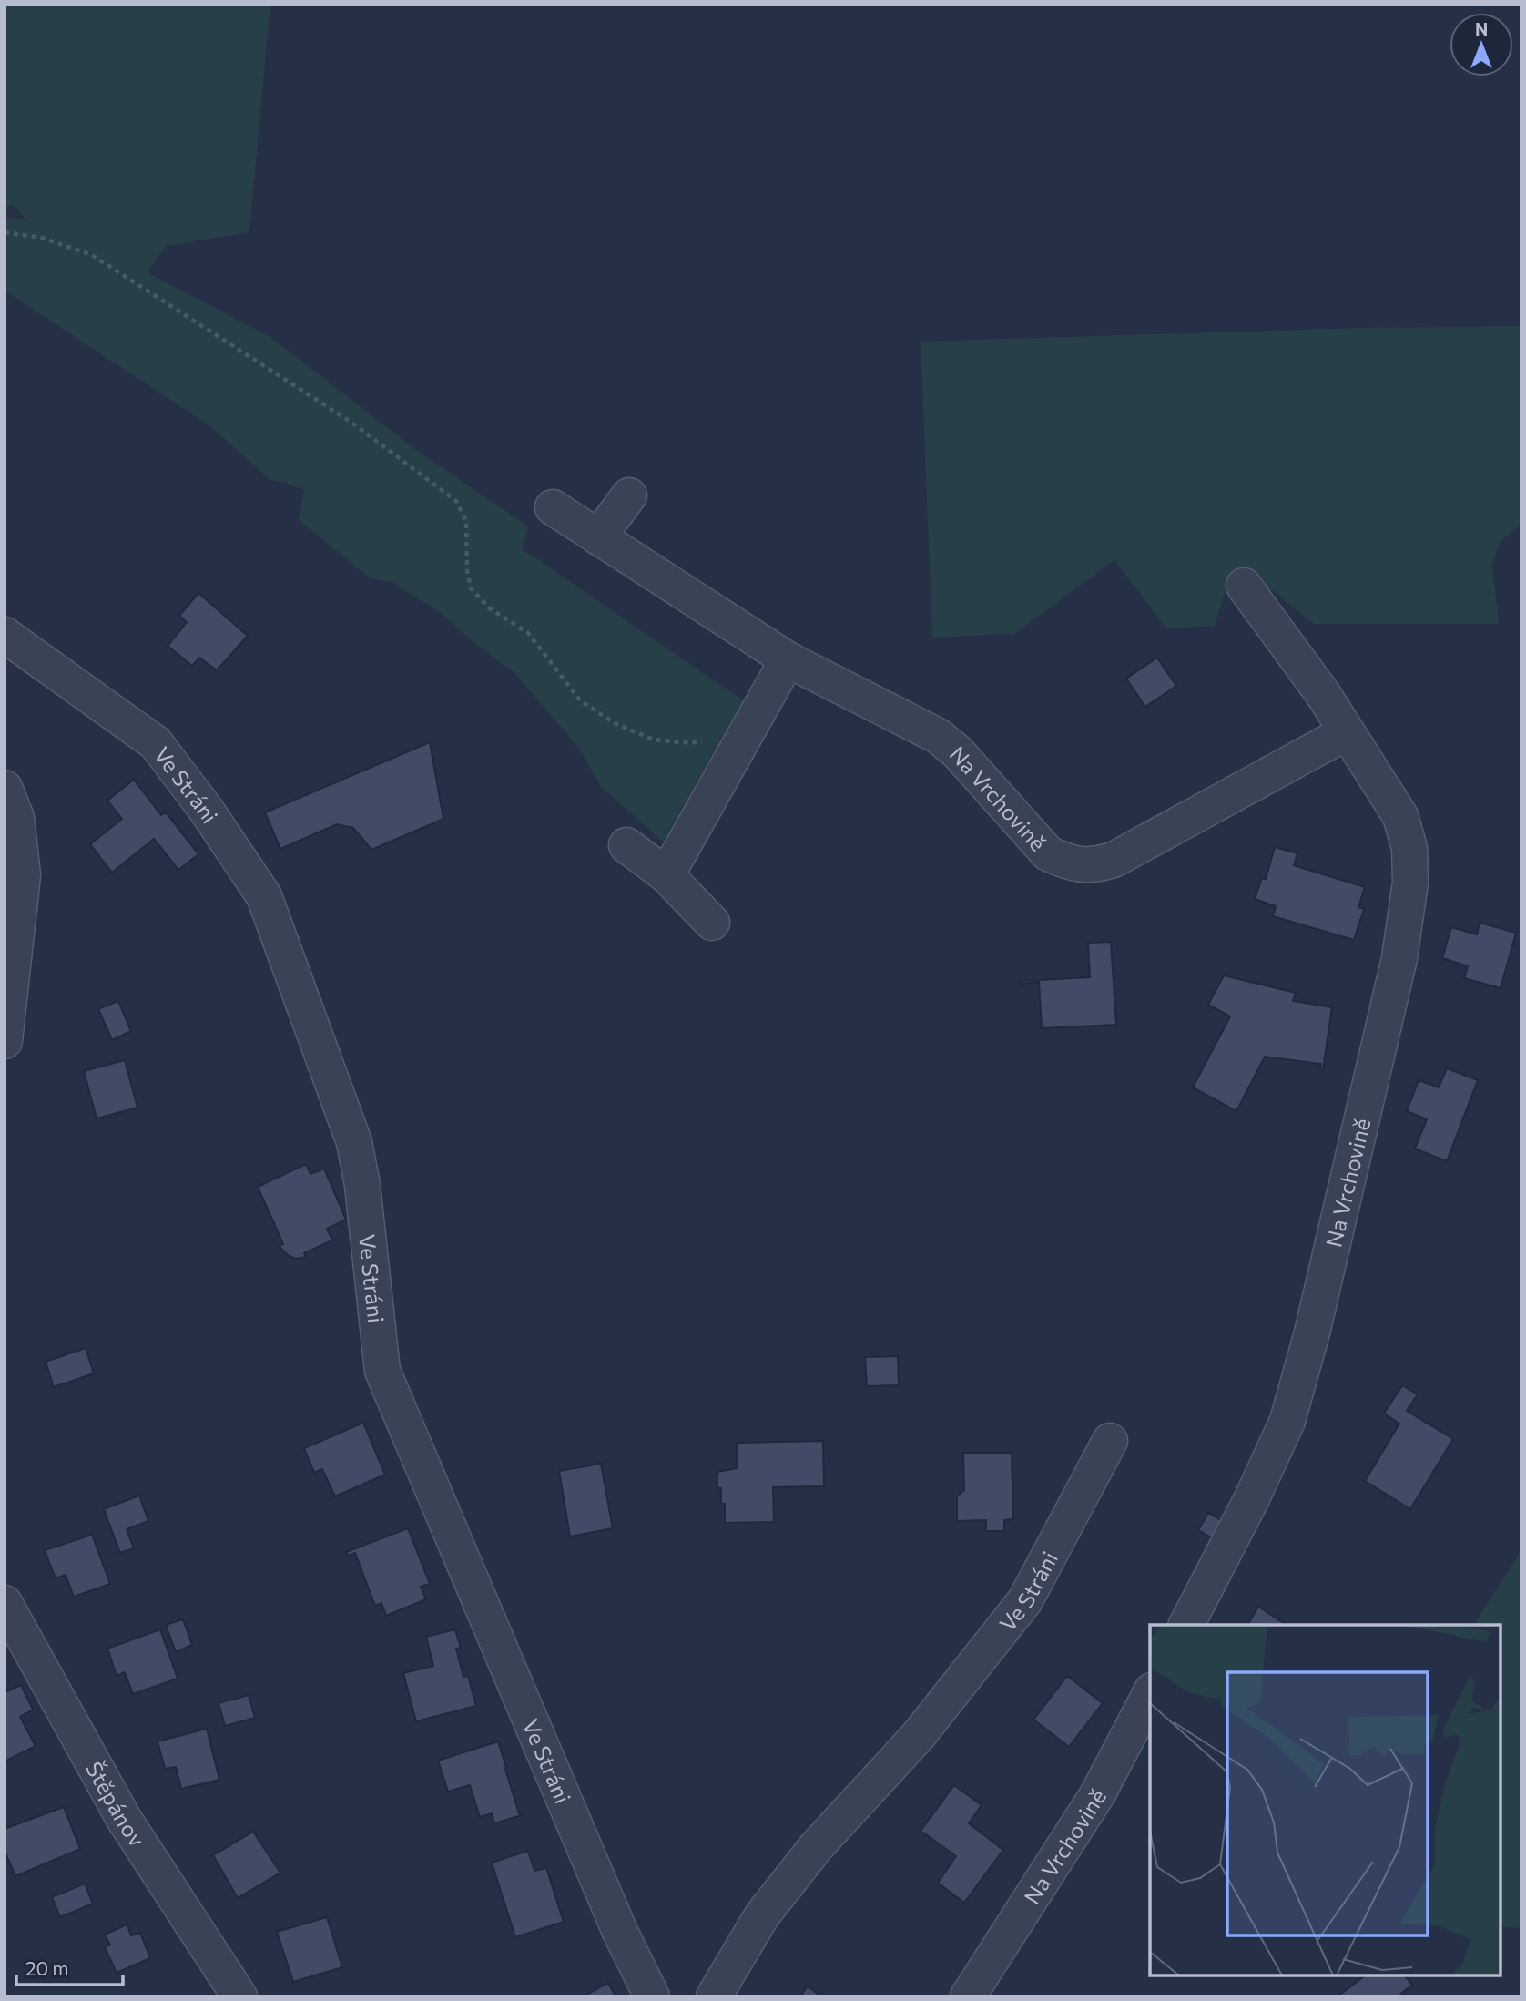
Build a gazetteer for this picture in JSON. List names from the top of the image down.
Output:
{
  "streets": {
    "street": ["Ve Stráni", "Na Vrchovině", "Štěpánov"]
  },
  "scale_bar": "20 m",
  "north": "top"
}
